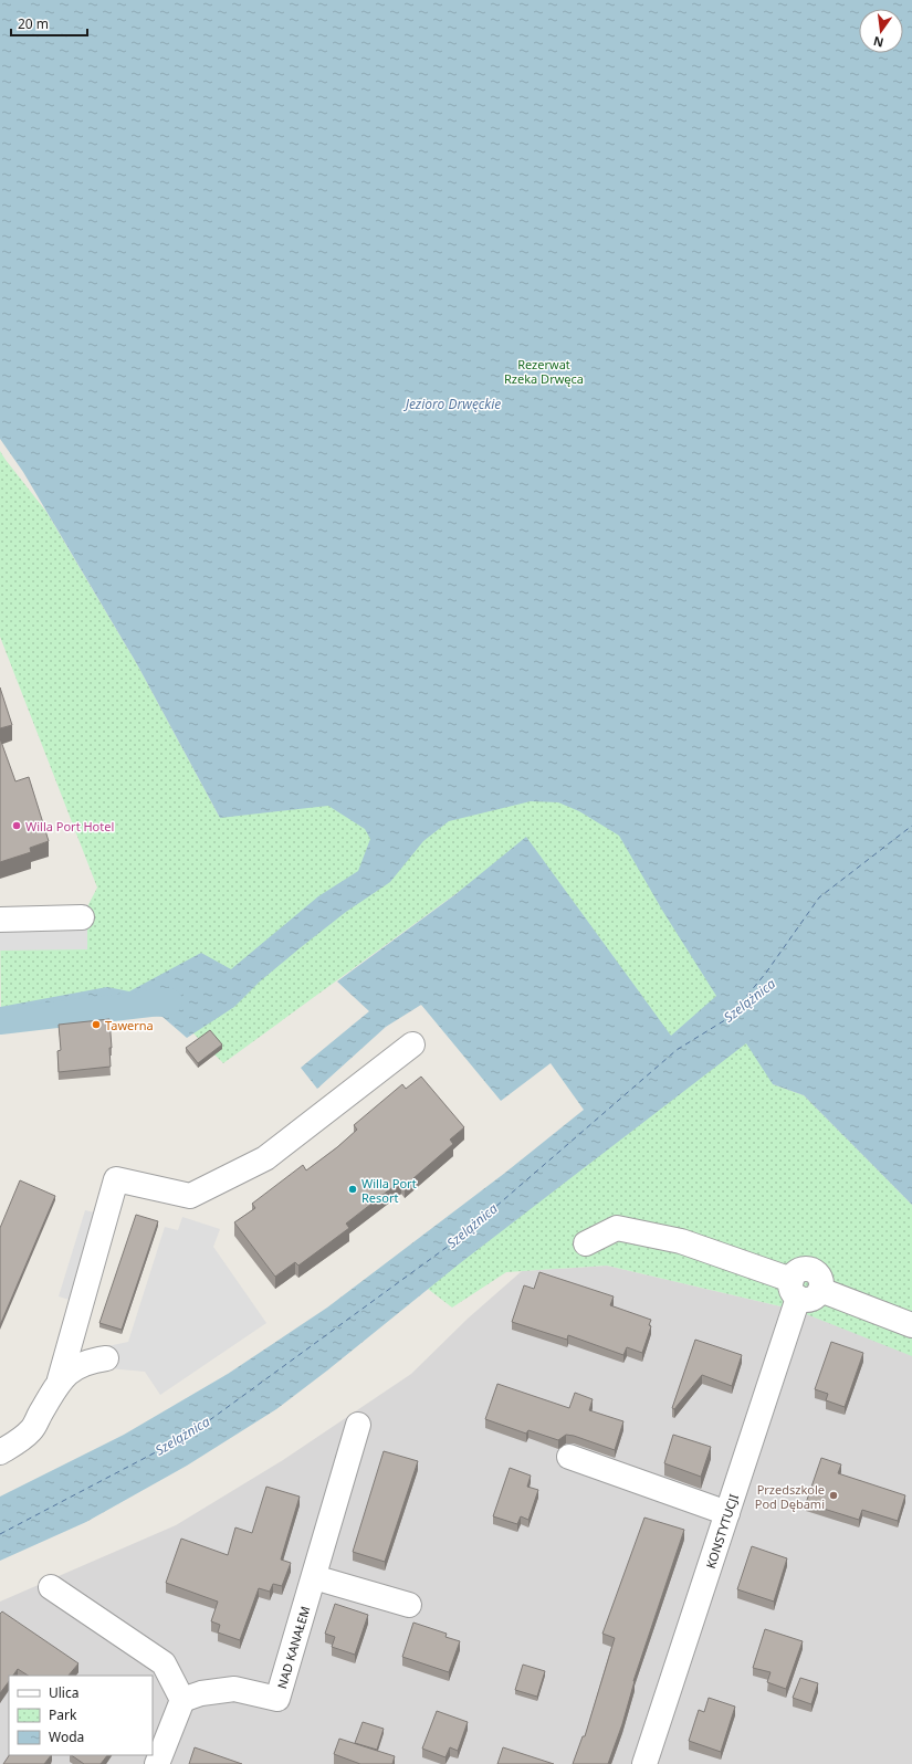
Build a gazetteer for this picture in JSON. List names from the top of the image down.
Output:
{
  "streets": {
    "street": ["KONSTYTUCJI", "NAD KANAŁEM"]
  },
  "water": ["Jezioro Drwęckie", "Szelążnica"],
  "parks": ["Rezerwat Rzeka Drwęca"],
  "places": [
    "Willa Port Hotel",
    "Tawerna",
    "Willa Port Resort",
    "Przedszkole Pod Dębami"
  ],
  "legend": ["Ulica", "Park", "Woda"],
  "scale_bar": "20 m",
  "north": "bottom"
}
